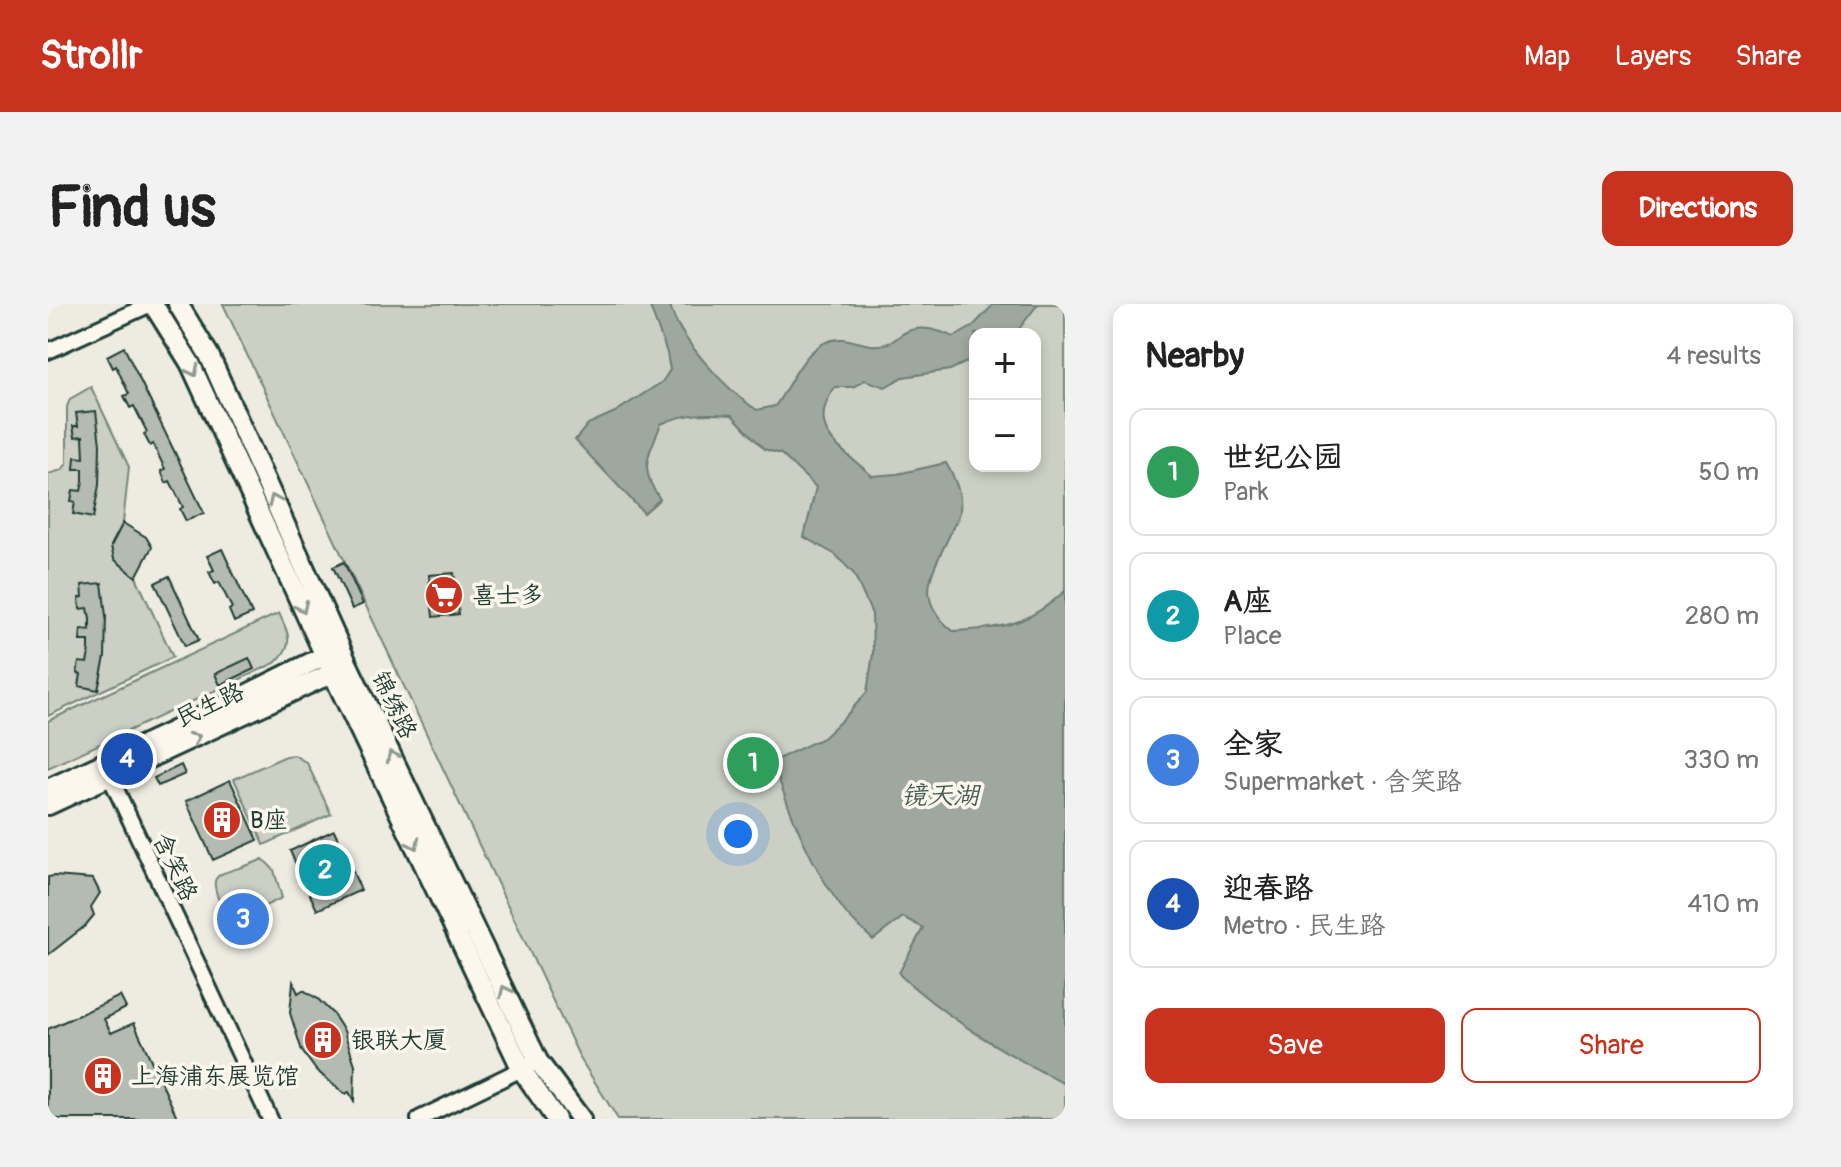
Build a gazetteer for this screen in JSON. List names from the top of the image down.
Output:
{
  "streets": {
    "main road": ["民生路", "锦绣路"],
    "street": ["含笑路"]
  },
  "crossings": [
    ["民生路", "锦绣路"],
    ["民生路", "含笑路"]
  ],
  "water": ["镜天湖"],
  "places": {
    "supermarket": ["喜士多"],
    "building": ["B座", "银联大厦", "上海浦东展览馆"]
  },
  "page": {
    "header": "Strollr",
    "nav": ["Map", "Layers", "Share"],
    "buttons": [
      "Directions",
      ["Save", "Share"]
    ],
    "title": "Find us",
    "heading": ["Nearby", "4 results"],
    "map_buttons": ["+", "−"],
    "list": [
      {
        "mark": "1",
        "name": "世纪公园",
        "note": "Park",
        "value": "50 m"
      },
      {
        "mark": "2",
        "name": "A座",
        "note": "Place",
        "value": "280 m"
      },
      {
        "mark": "3",
        "name": "全家",
        "note": "Supermarket · 含笑路",
        "value": "330 m"
      },
      {
        "mark": "4",
        "name": "迎春路",
        "note": "Metro · 民生路",
        "value": "410 m"
      }
    ],
    "pins": [
      "4",
      "1",
      "2",
      "3"
    ]
  }
}
